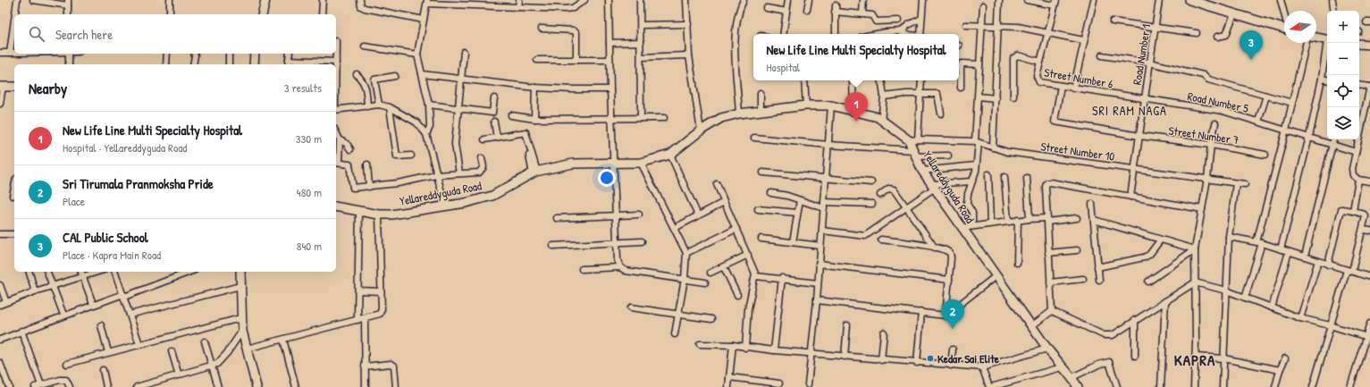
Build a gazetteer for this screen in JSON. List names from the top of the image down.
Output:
{
  "streets": {
    "street": [
      "Road Number 1",
      "Street Number 6",
      "Road Number 5",
      "Street Number 7",
      "Street Number 10",
      "Yellareddyguda Road"
    ]
  },
  "crossings": [
    ["Road Number 1", "Street Number 6"],
    ["Road Number 1", "Road Number 5"],
    ["Road Number 1", "Street Number 7"],
    ["Road Number 1", "Street Number 10"],
    ["Street Number 6", "Road Number 5"],
    ["Street Number 6", "Street Number 7"],
    ["Street Number 10", "Yellareddyguda Road"]
  ],
  "districts": ["SRI RAM NAGA", "KAPRA"],
  "places": ["Kedar Sai Elite"],
  "north": "left",
  "page": {
    "map_buttons": ["+", "−"],
    "search": "Search here",
    "pins": ["3", "1", "2"],
    "popup": ["New Life Line Multi Specialty Hospital", "Hospital"],
    "heading": ["Nearby", "3 results"],
    "list": [
      {
        "mark": "1",
        "name": "New Life Line Multi Specialty Hospital",
        "note": "Hospital · Yellareddyguda Road",
        "value": "330 m"
      },
      {
        "mark": "2",
        "name": "Sri Tirumala Pranmoksha Pride",
        "note": "Place",
        "value": "480 m"
      },
      {
        "mark": "3",
        "name": "CAL Public School",
        "note": "Place · Kapra Main Road",
        "value": "840 m"
      }
    ]
  }
}
